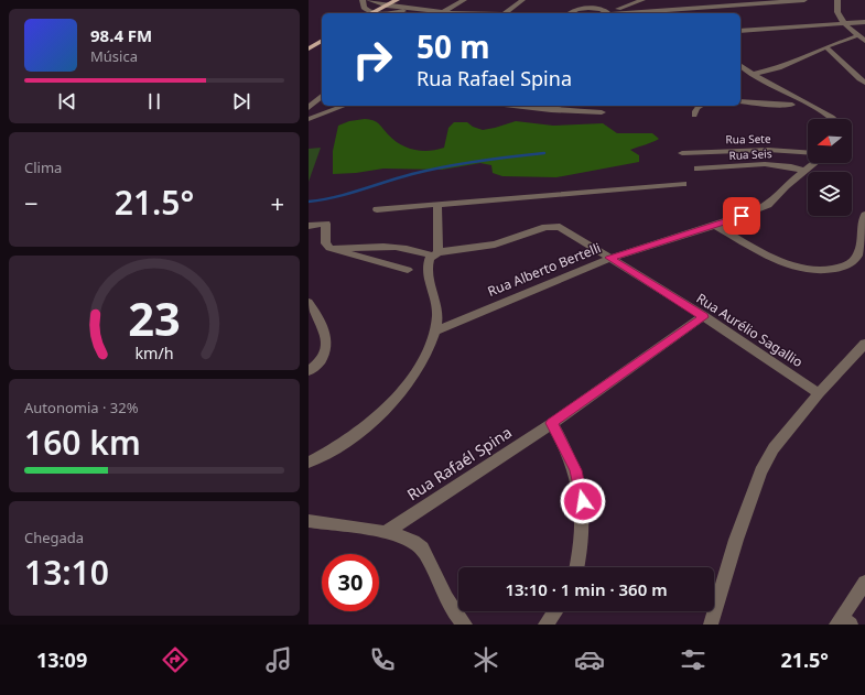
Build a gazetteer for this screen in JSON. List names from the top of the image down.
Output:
{
  "streets": {
    "street": [
      "Rua Sete",
      "Rua Seis",
      "Rua Alberto Bertelli",
      "Rua Aurélio Sagallio",
      "Rua Rafaél Spina"
    ]
  },
  "crossings": [
    ["Rua Seis", "Rua Alberto Bertelli"],
    ["Rua Alberto Bertelli", "Rua Aurélio Sagallio"],
    ["Rua Aurélio Sagallio", "Rua Rafaél Spina"]
  ],
  "north": "left",
  "page": {
    "turn": ["50 m", "Rua Rafael Spina"],
    "song": ["98.4 FM", "Música"],
    "tile": [
      "Clima",
      ["Autonomia · 32%", "160 km"],
      ["Chegada", "13:10"]
    ],
    "heat": ["−", "21.5°", "+"],
    "limit": "30",
    "trip": "13:10 · 1 min · 360 m",
    "tabs": ["13:09", "21.5°"],
    "gauge": ["23", "km/h"]
  }
}
